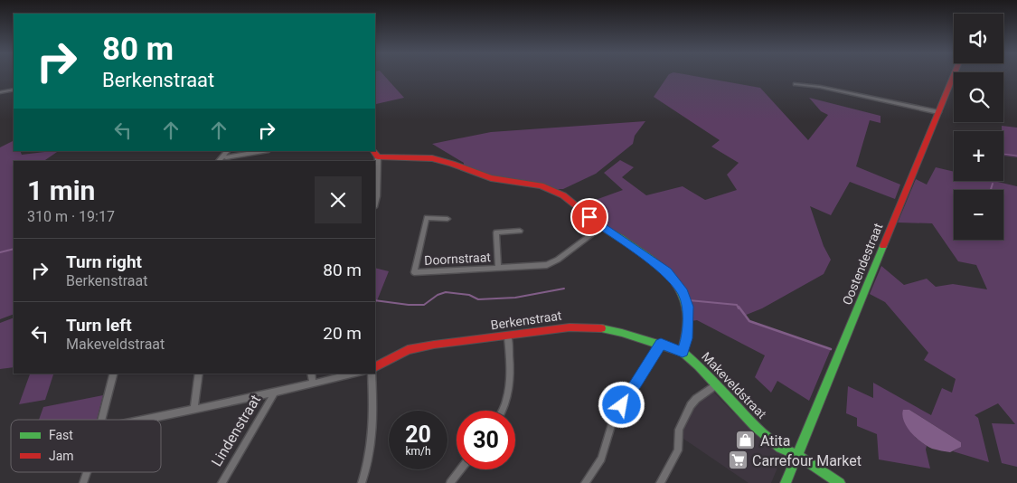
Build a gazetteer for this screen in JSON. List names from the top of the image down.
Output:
{
  "streets": {
    "street": [
      "Doornstraat",
      "Oostendestraat",
      "Berkenstraat",
      "Makeveldstraat",
      "Lindenstraat"
    ]
  },
  "crossings": [
    ["Doornstraat", "Makeveldstraat"],
    ["Oostendestraat", "Makeveldstraat"],
    ["Berkenstraat", "Makeveldstraat"]
  ],
  "places": {
    "shop": ["Atita"],
    "supermarket": ["Carrefour Market"]
  },
  "legend": ["Fast", "Jam"],
  "page": {
    "map_buttons": ["+", "−"],
    "turn": ["80 m", "Berkenstraat"],
    "heading": ["1 min", "310 m · 19:17"],
    "list": [
      {
        "name": "Turn right",
        "note": "Berkenstraat",
        "value": "80 m"
      },
      {
        "name": "Turn left",
        "note": "Makeveldstraat",
        "value": "20 m"
      }
    ],
    "speed": "20 km/h",
    "limit": "30"
  }
}
